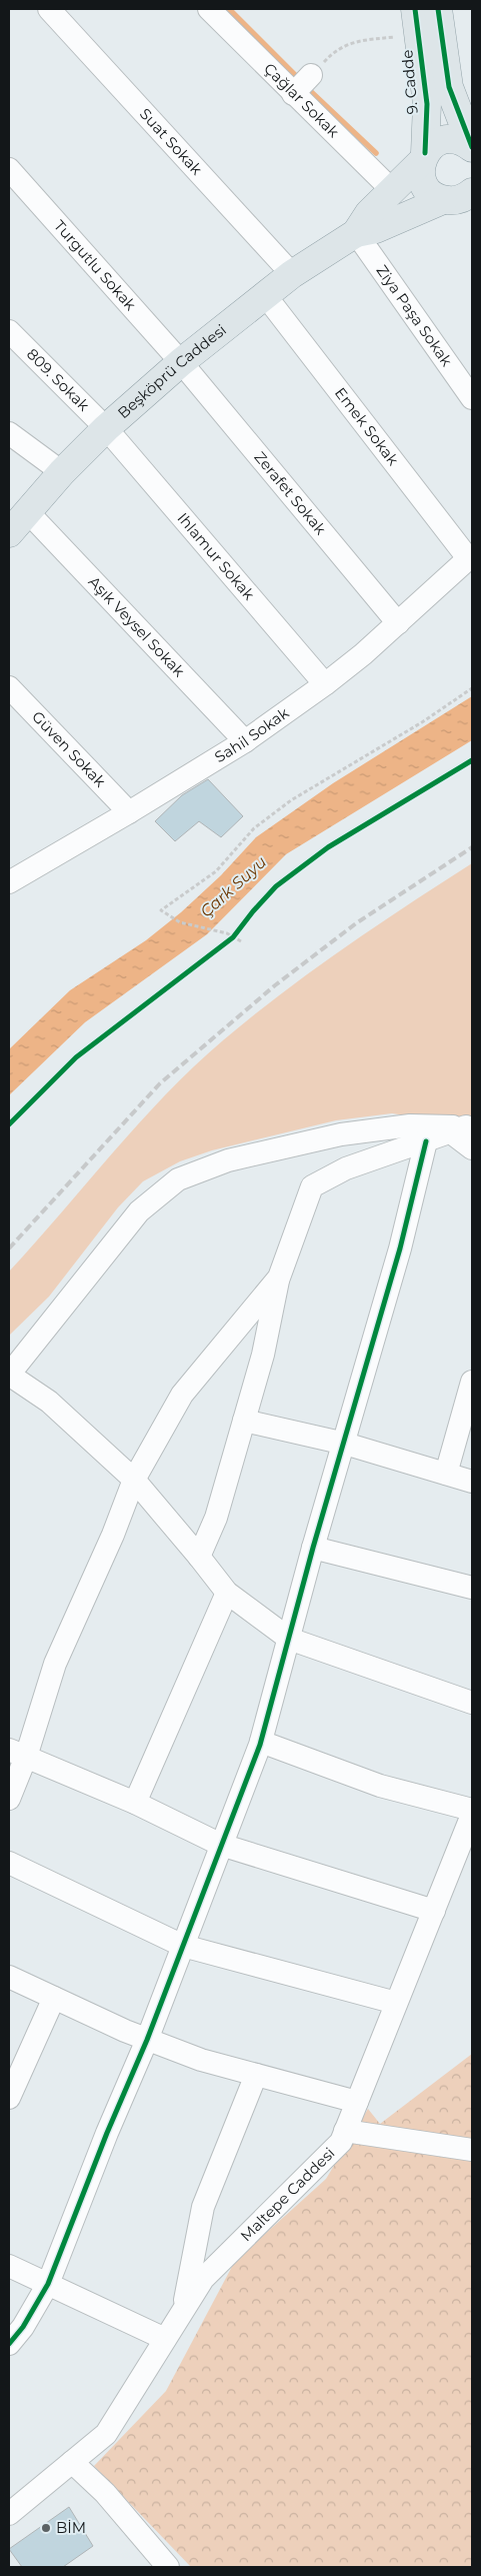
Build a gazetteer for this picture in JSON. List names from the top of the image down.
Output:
{
  "streets": {
    "main road": ["9. Cadde", "Beşköprü Caddesi"],
    "street": [
      "Çağlar Sokak",
      "Suat Sokak",
      "Turgutlu Sokak",
      "Ziya Paşa Sokak",
      "809. Sokak",
      "Emek Sokak",
      "Zerafet Sokak",
      "Ihlamur Sokak",
      "Aşık Veysel Sokak",
      "Sahil Sokak",
      "Güven Sokak",
      "Maltepe Caddesi"
    ]
  },
  "crossings": [
    ["Suat Sokak", "Beşköprü Caddesi"],
    ["Turgutlu Sokak", "Beşköprü Caddesi"],
    ["Turgutlu Sokak", "Zerafet Sokak"],
    ["Ziya Paşa Sokak", "Beşköprü Caddesi"],
    ["Beşköprü Caddesi", "809. Sokak"],
    ["Beşköprü Caddesi", "Emek Sokak"],
    ["Beşköprü Caddesi", "Zerafet Sokak"],
    ["Beşköprü Caddesi", "Ihlamur Sokak"],
    ["Beşköprü Caddesi", "Aşık Veysel Sokak"],
    ["809. Sokak", "Ihlamur Sokak"],
    ["Emek Sokak", "Sahil Sokak"],
    ["Zerafet Sokak", "Sahil Sokak"],
    ["Ihlamur Sokak", "Sahil Sokak"],
    ["Aşık Veysel Sokak", "Sahil Sokak"],
    ["Sahil Sokak", "Güven Sokak"]
  ],
  "water": ["Çark Suyu"],
  "places": ["BİM"]
}
